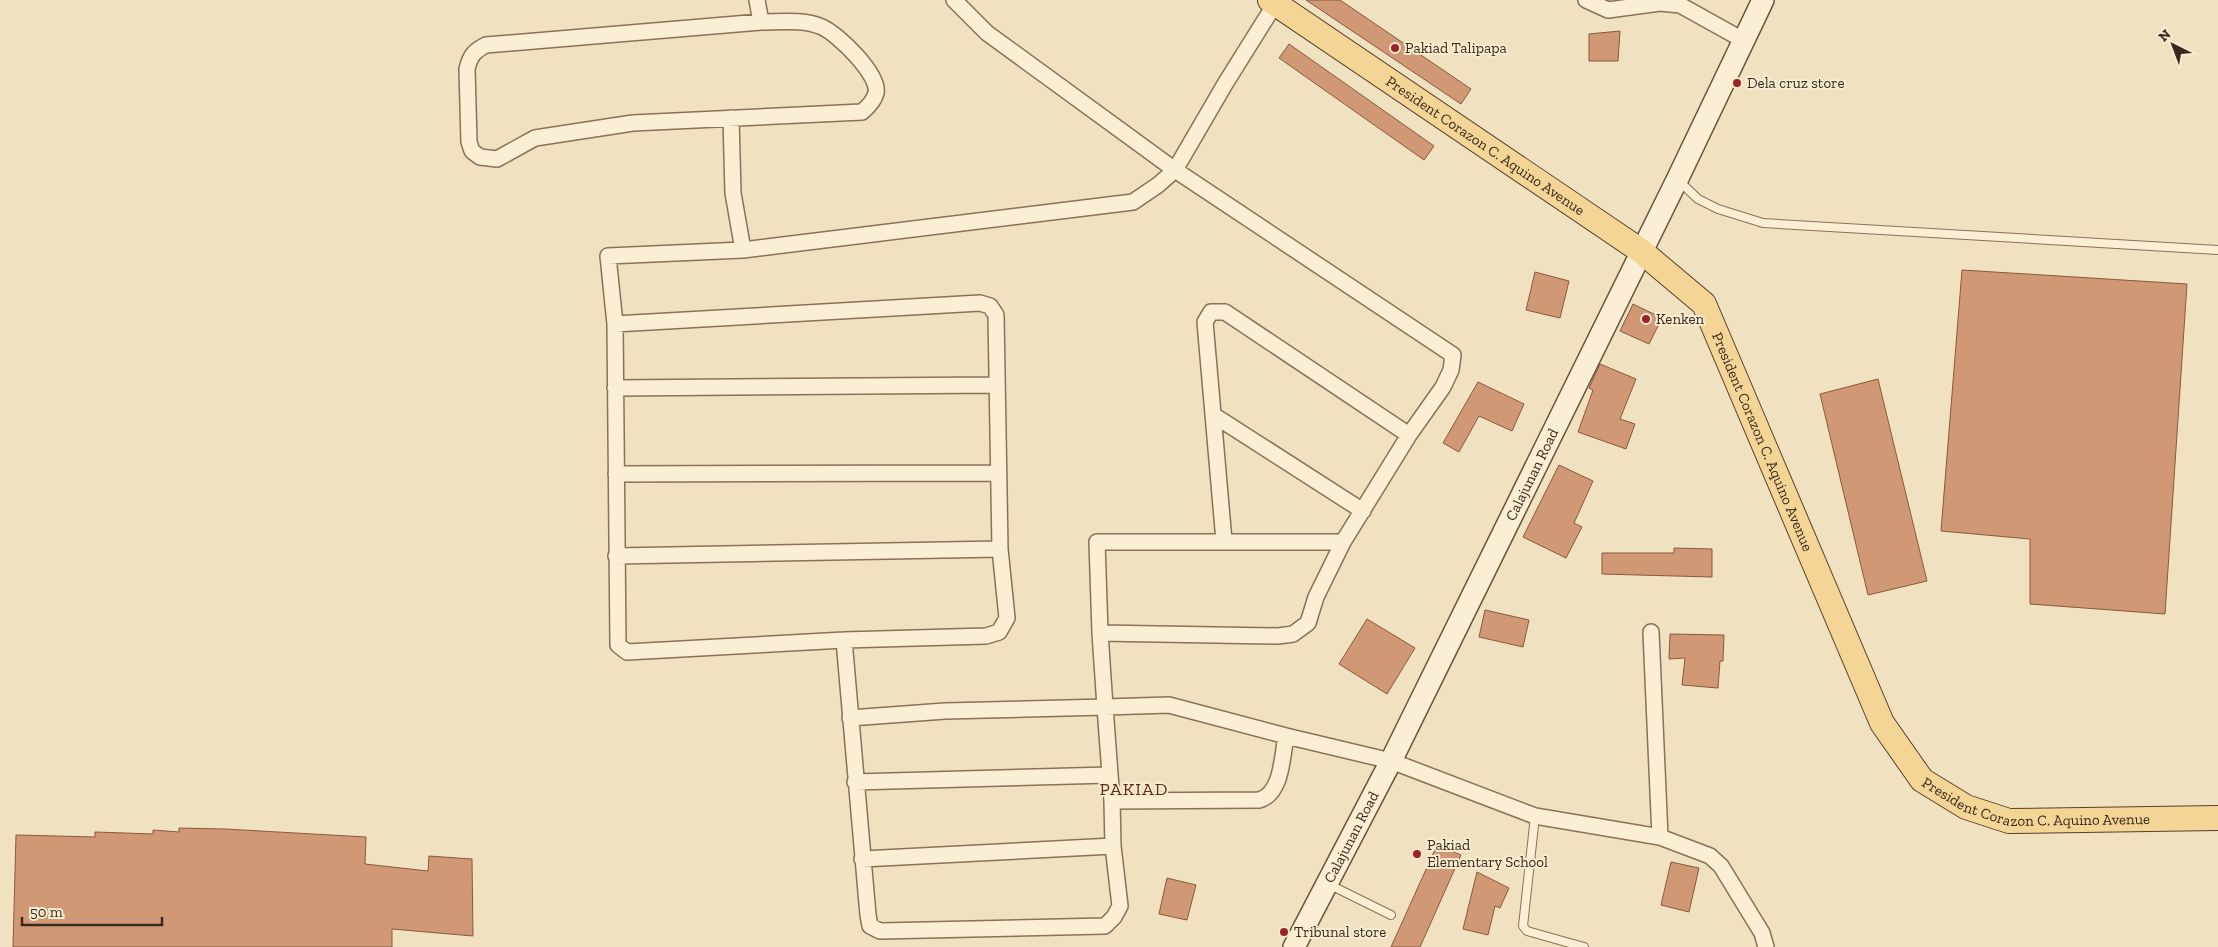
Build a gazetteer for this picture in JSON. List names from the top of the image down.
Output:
{
  "streets": {
    "main road": ["President Corazon C. Aquino Avenue", "Calajunan Road"]
  },
  "crossings": [
    ["President Corazon C. Aquino Avenue", "Calajunan Road"]
  ],
  "districts": ["PAKIAD"],
  "places": [
    "Pakiad Talipapa",
    "Dela cruz store",
    "Kenken",
    "Pakiad Elementary School",
    "Tribunal store"
  ],
  "scale_bar": "50 m",
  "north": "top left"
}
